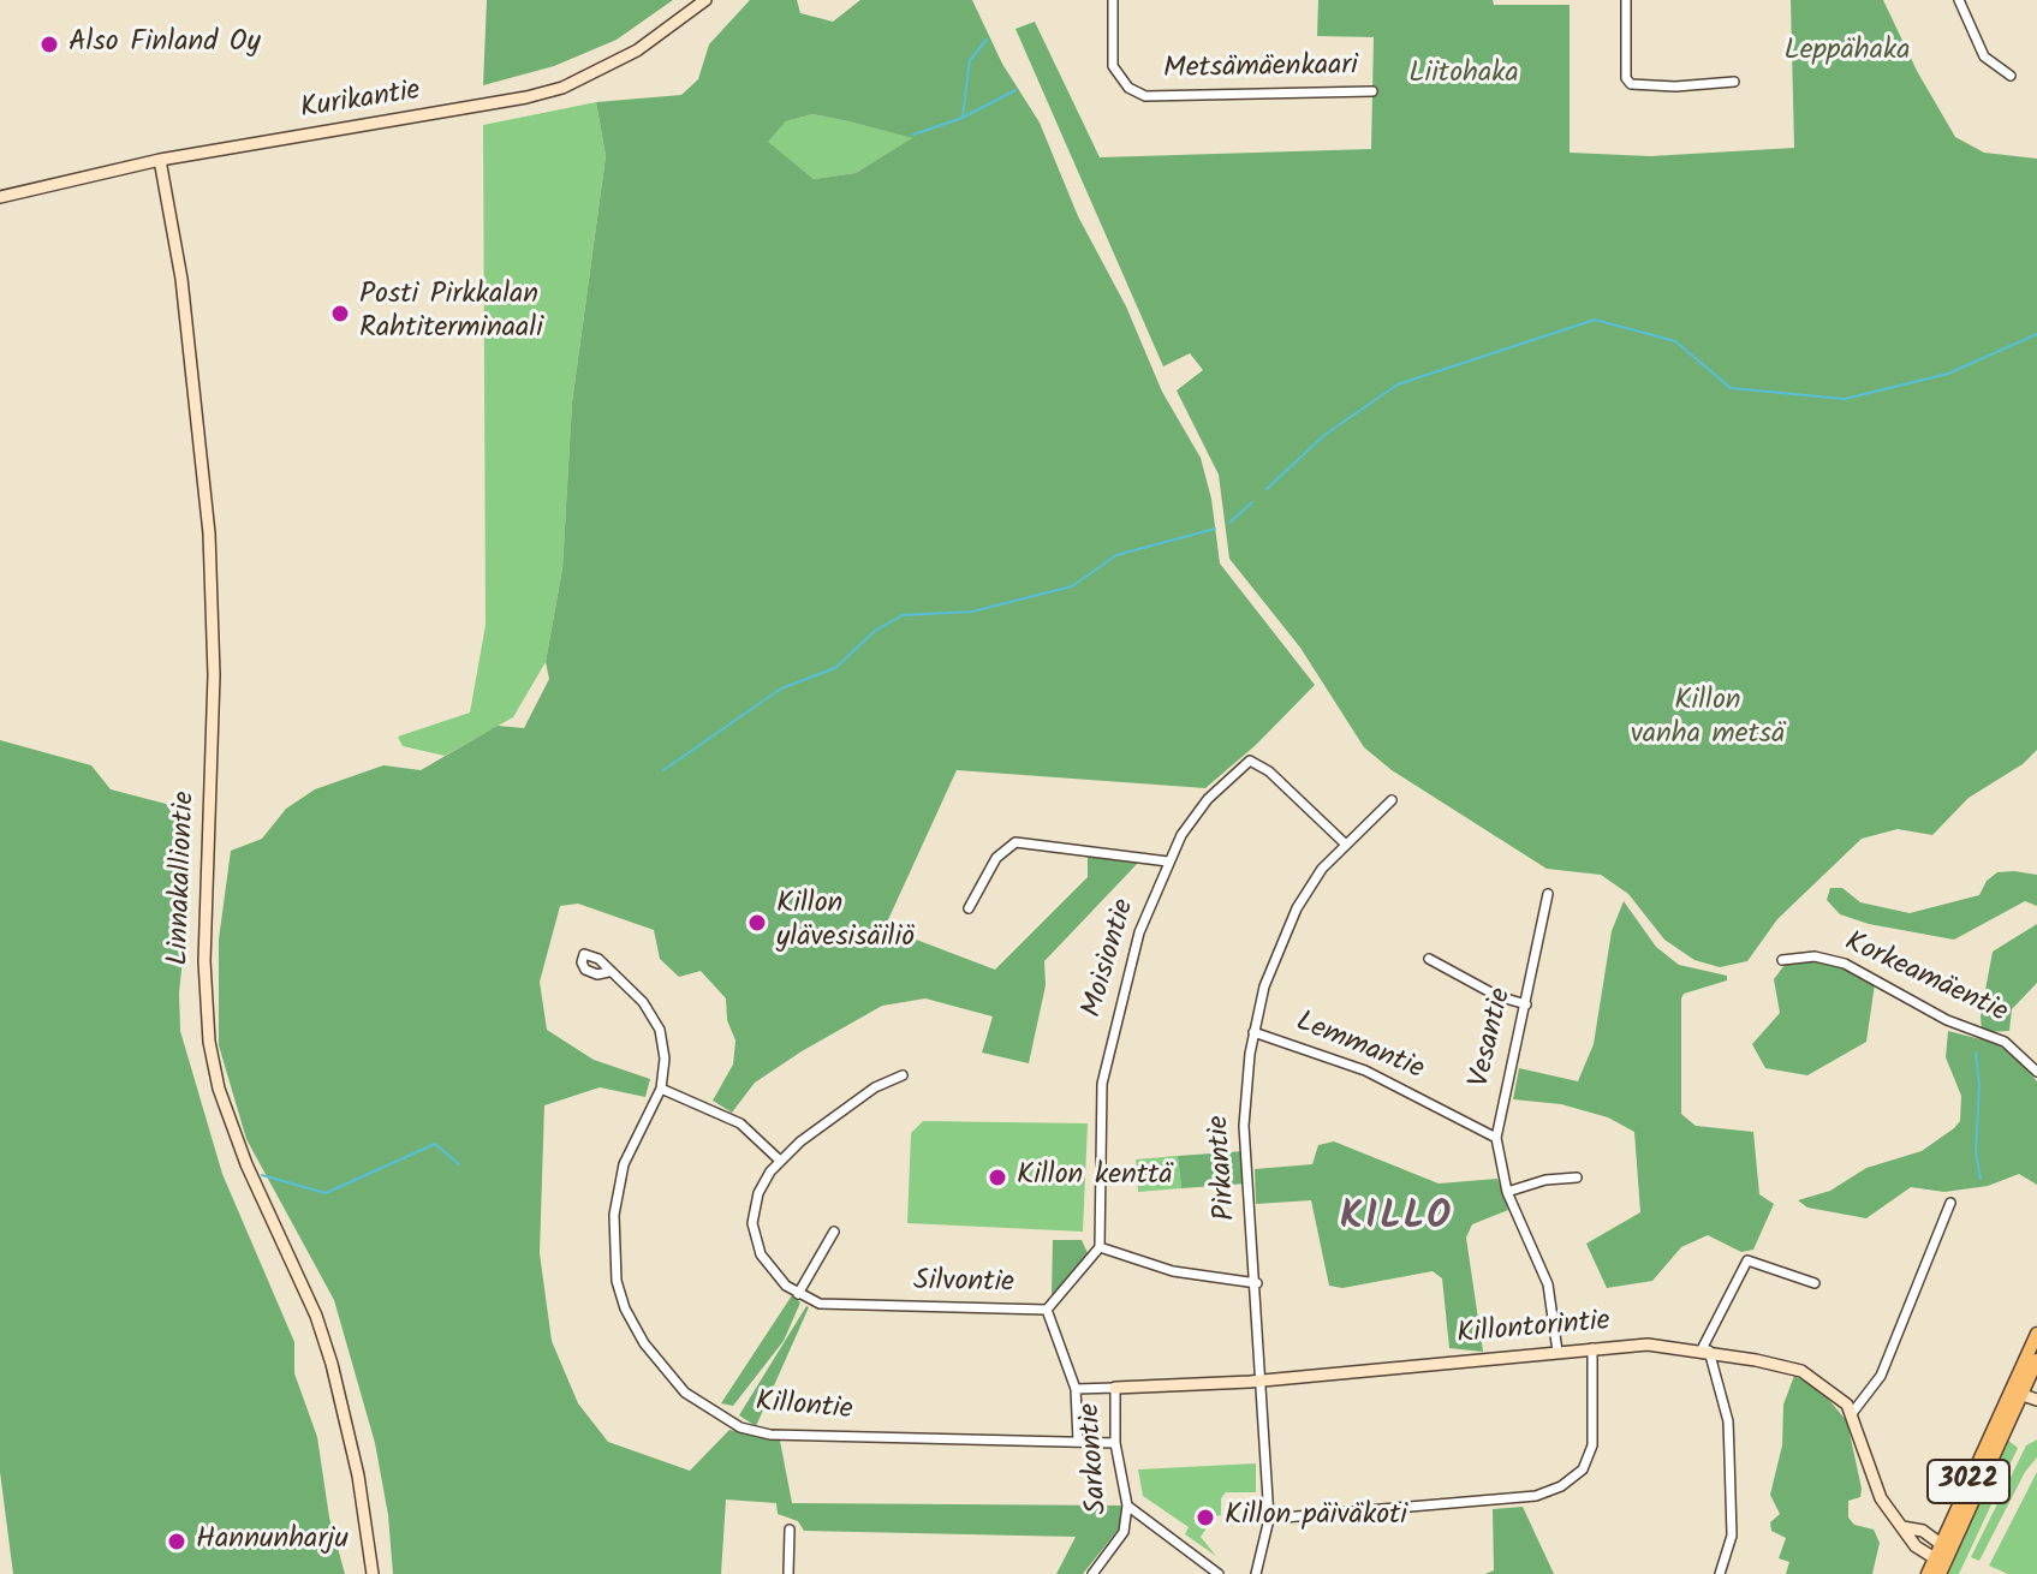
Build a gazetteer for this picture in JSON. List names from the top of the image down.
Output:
{
  "streets": {
    "main road": [
      "Kurikantie",
      "Linnakalliontie",
      "Killontorintie",
      "3022"
    ],
    "street": [
      "Metsämäenkaari",
      "Moisiontie",
      "Korkeamäentie",
      "Vesantie",
      "Lemmantie",
      "Pirkantie",
      "Silvontie",
      "Killontie",
      "Sarkontie"
    ]
  },
  "crossings": [
    ["Kurikantie", "Linnakalliontie"],
    ["Moisiontie", "Pirkantie"],
    ["Vesantie", "Lemmantie"],
    ["Vesantie", "Killontorintie"],
    ["Lemmantie", "Pirkantie"],
    ["Pirkantie", "Killontorintie"],
    ["Silvontie", "Killontorintie"],
    ["Silvontie", "Killontie"],
    ["Killontorintie", "Sarkontie"],
    ["Killontie", "Sarkontie"]
  ],
  "districts": ["KILLO"],
  "parks": ["Leppähaka", "Liitohaka", "Killon vanha metsä"],
  "places": [
    "Also Finland Oy",
    "Posti Pirkkalan Rahtiterminaali",
    "Killon ylävesisäiliö",
    "Killon kenttä",
    "Killon päiväkoti",
    "Hannunharju"
  ]
}
